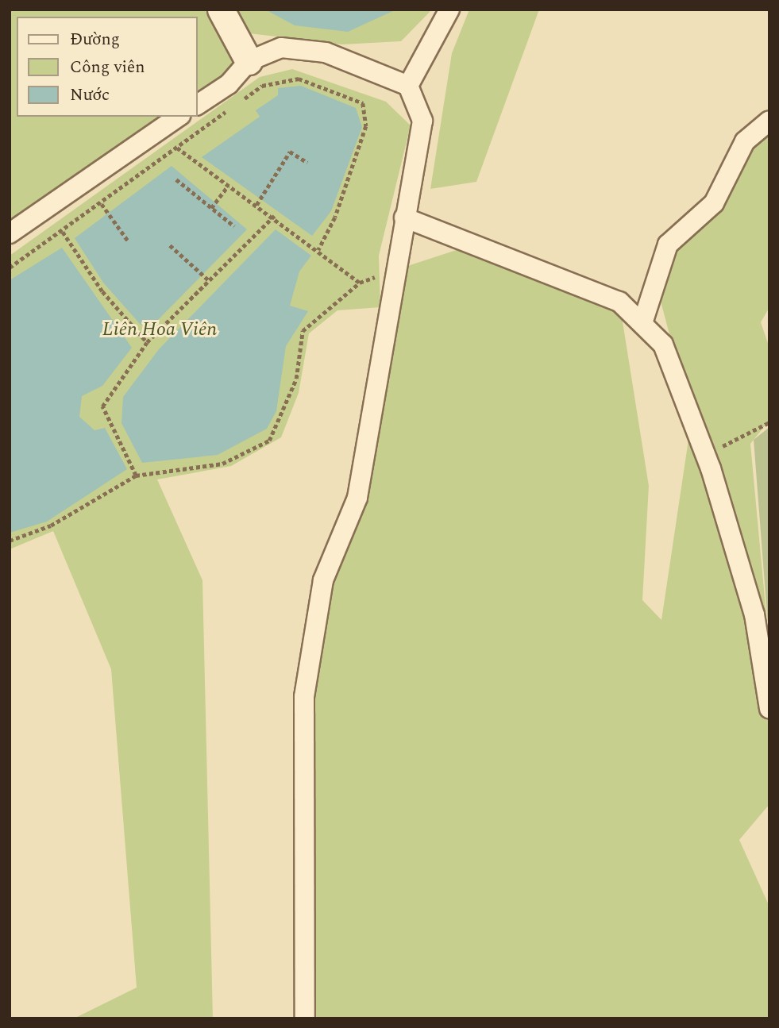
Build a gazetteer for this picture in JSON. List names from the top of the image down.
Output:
{
  "parks": ["Liên Hoa Viên"],
  "legend": ["Đường", "Công viên", "Nước"]
}
